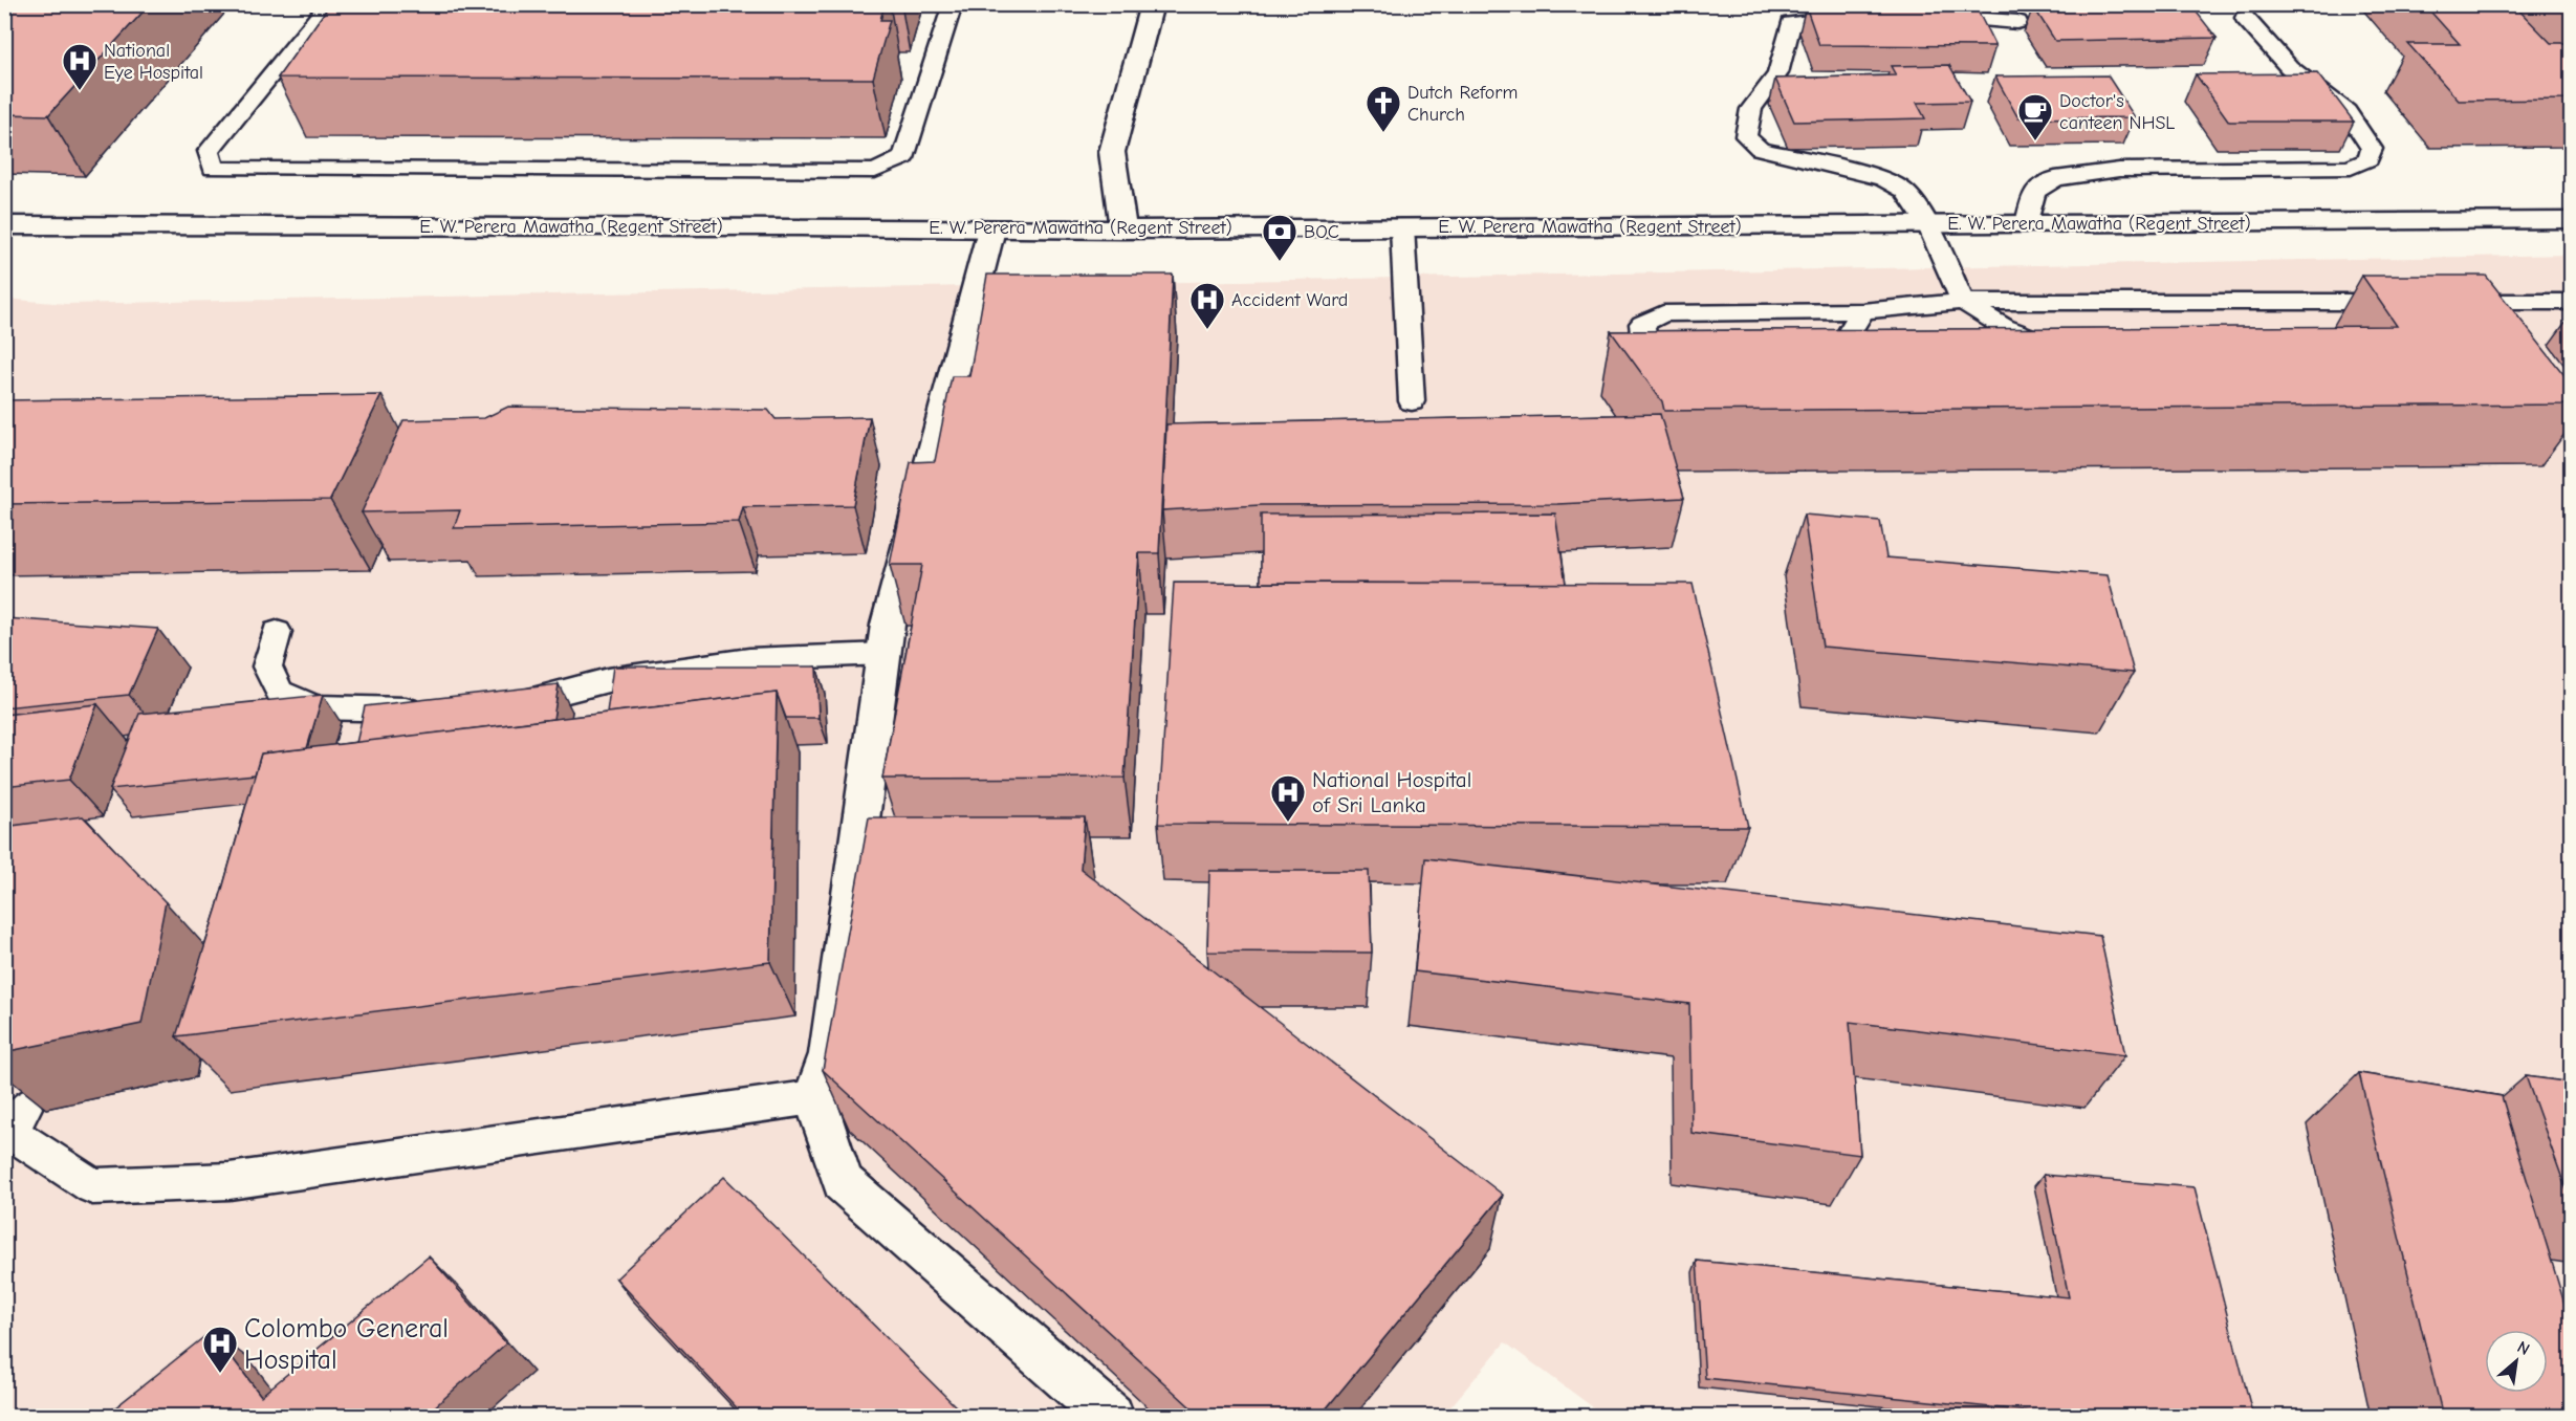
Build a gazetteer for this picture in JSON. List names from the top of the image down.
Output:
{
  "streets": {
    "main road": ["E. W. Perera Mawatha (Regent Street)"]
  },
  "places": {
    "hospital": [
      "National Eye Hospital",
      "Accident Ward",
      "National Hospital of Sri Lanka",
      "Colombo General Hospital"
    ],
    "church": ["Dutch Reform Church"],
    "cafe": ["Doctor's canteen NHSL"],
    "bank": ["BOC"]
  },
  "north": "top right"
}
